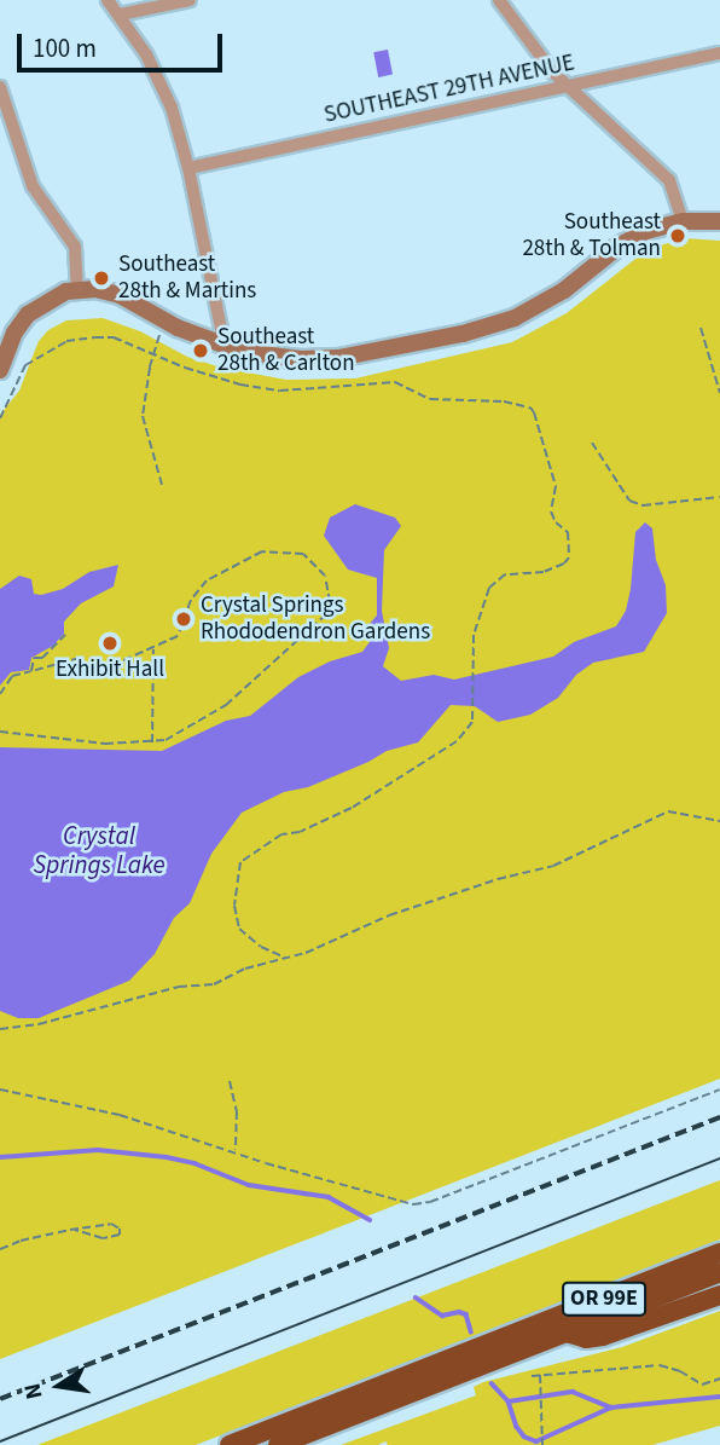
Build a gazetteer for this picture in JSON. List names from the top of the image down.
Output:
{
  "streets": {
    "highway": ["OR 99E"],
    "street": ["SOUTHEAST 29TH AVENUE"]
  },
  "water": ["Crystal Springs Lake"],
  "places": [
    "Southeast 28th & Tolman",
    "Southeast 28th & Martins",
    "Southeast 28th & Carlton",
    "Crystal Springs Rhododendron Gardens",
    "Exhibit Hall"
  ],
  "scale_bar": "100 m",
  "north": "left"
}
